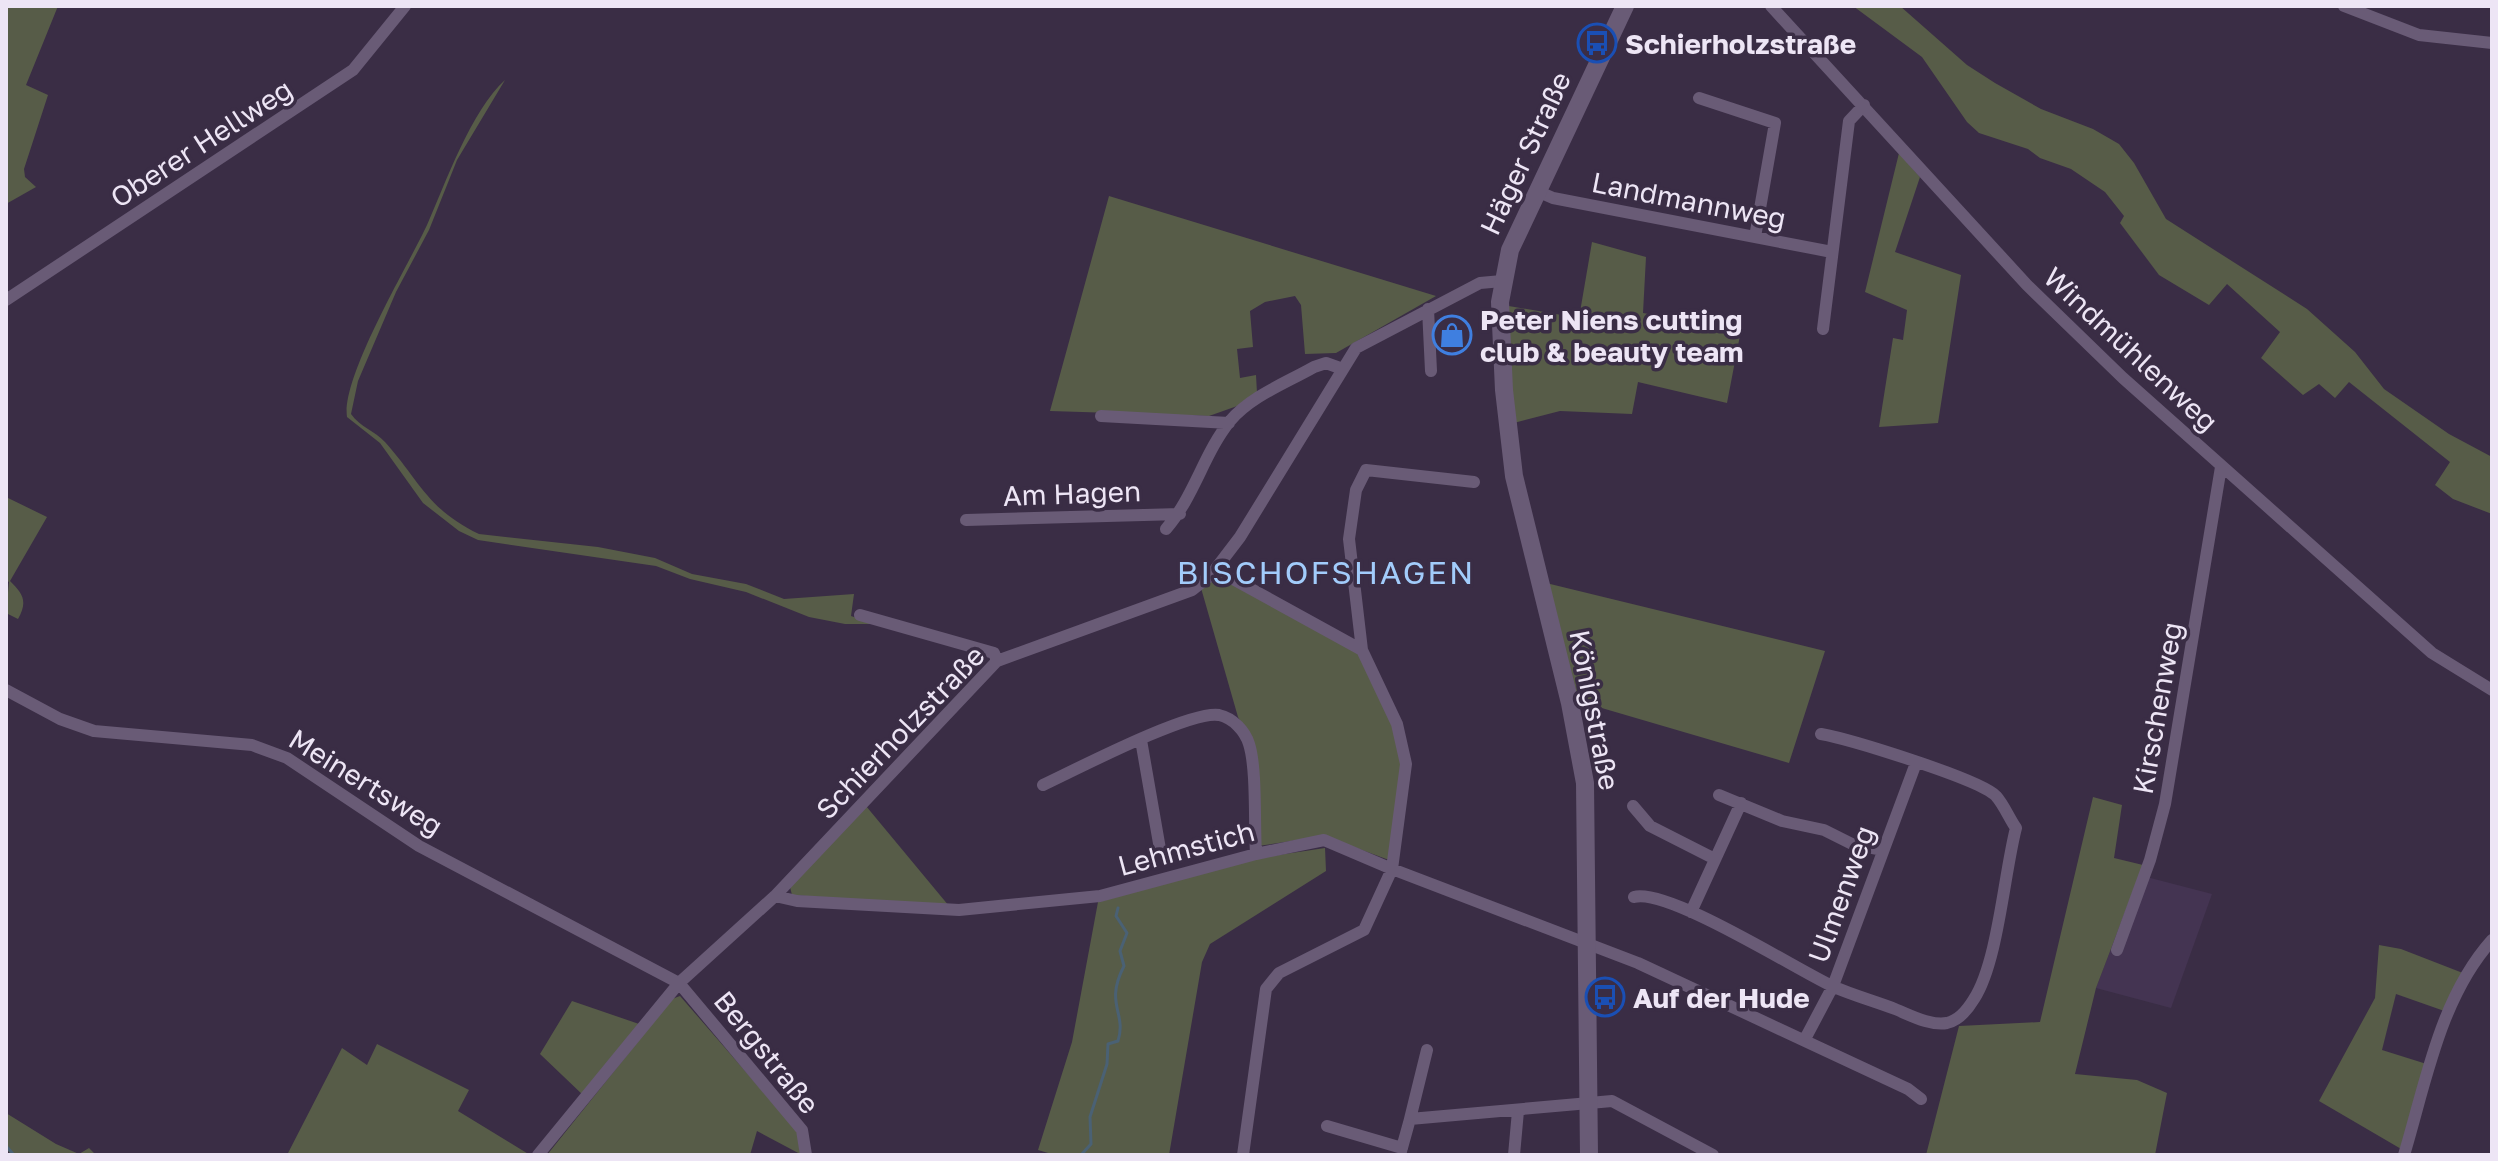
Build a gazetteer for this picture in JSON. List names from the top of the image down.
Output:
{
  "streets": {
    "main road": ["Häger Straße", "Königstraße"],
    "street": [
      "Oberer Hellweg",
      "Landmannweg",
      "Windmühlenweg",
      "Am Hagen",
      "Kirschenweg",
      "Schierholzstraße",
      "Meinertsweg",
      "Lehmstich",
      "Ulmenweg",
      "Bergstraße"
    ]
  },
  "crossings": [
    ["Häger Straße", "Landmannweg"],
    ["Häger Straße", "Königstraße"],
    ["Häger Straße", "Schierholzstraße"],
    ["Windmühlenweg", "Kirschenweg"],
    ["Am Hagen", "Schierholzstraße"],
    ["Königstraße", "Schierholzstraße"],
    ["Königstraße", "Lehmstich"],
    ["Schierholzstraße", "Meinertsweg"],
    ["Schierholzstraße", "Lehmstich"],
    ["Schierholzstraße", "Bergstraße"],
    ["Meinertsweg", "Bergstraße"],
    ["Lehmstich", "Ulmenweg"]
  ],
  "districts": ["BISCHOFSHAGEN"],
  "places": {
    "bus stop": ["Schierholzstraße", "Auf der Hude"],
    "shop": ["Peter Niens cutting club & beauty team"]
  }
}
